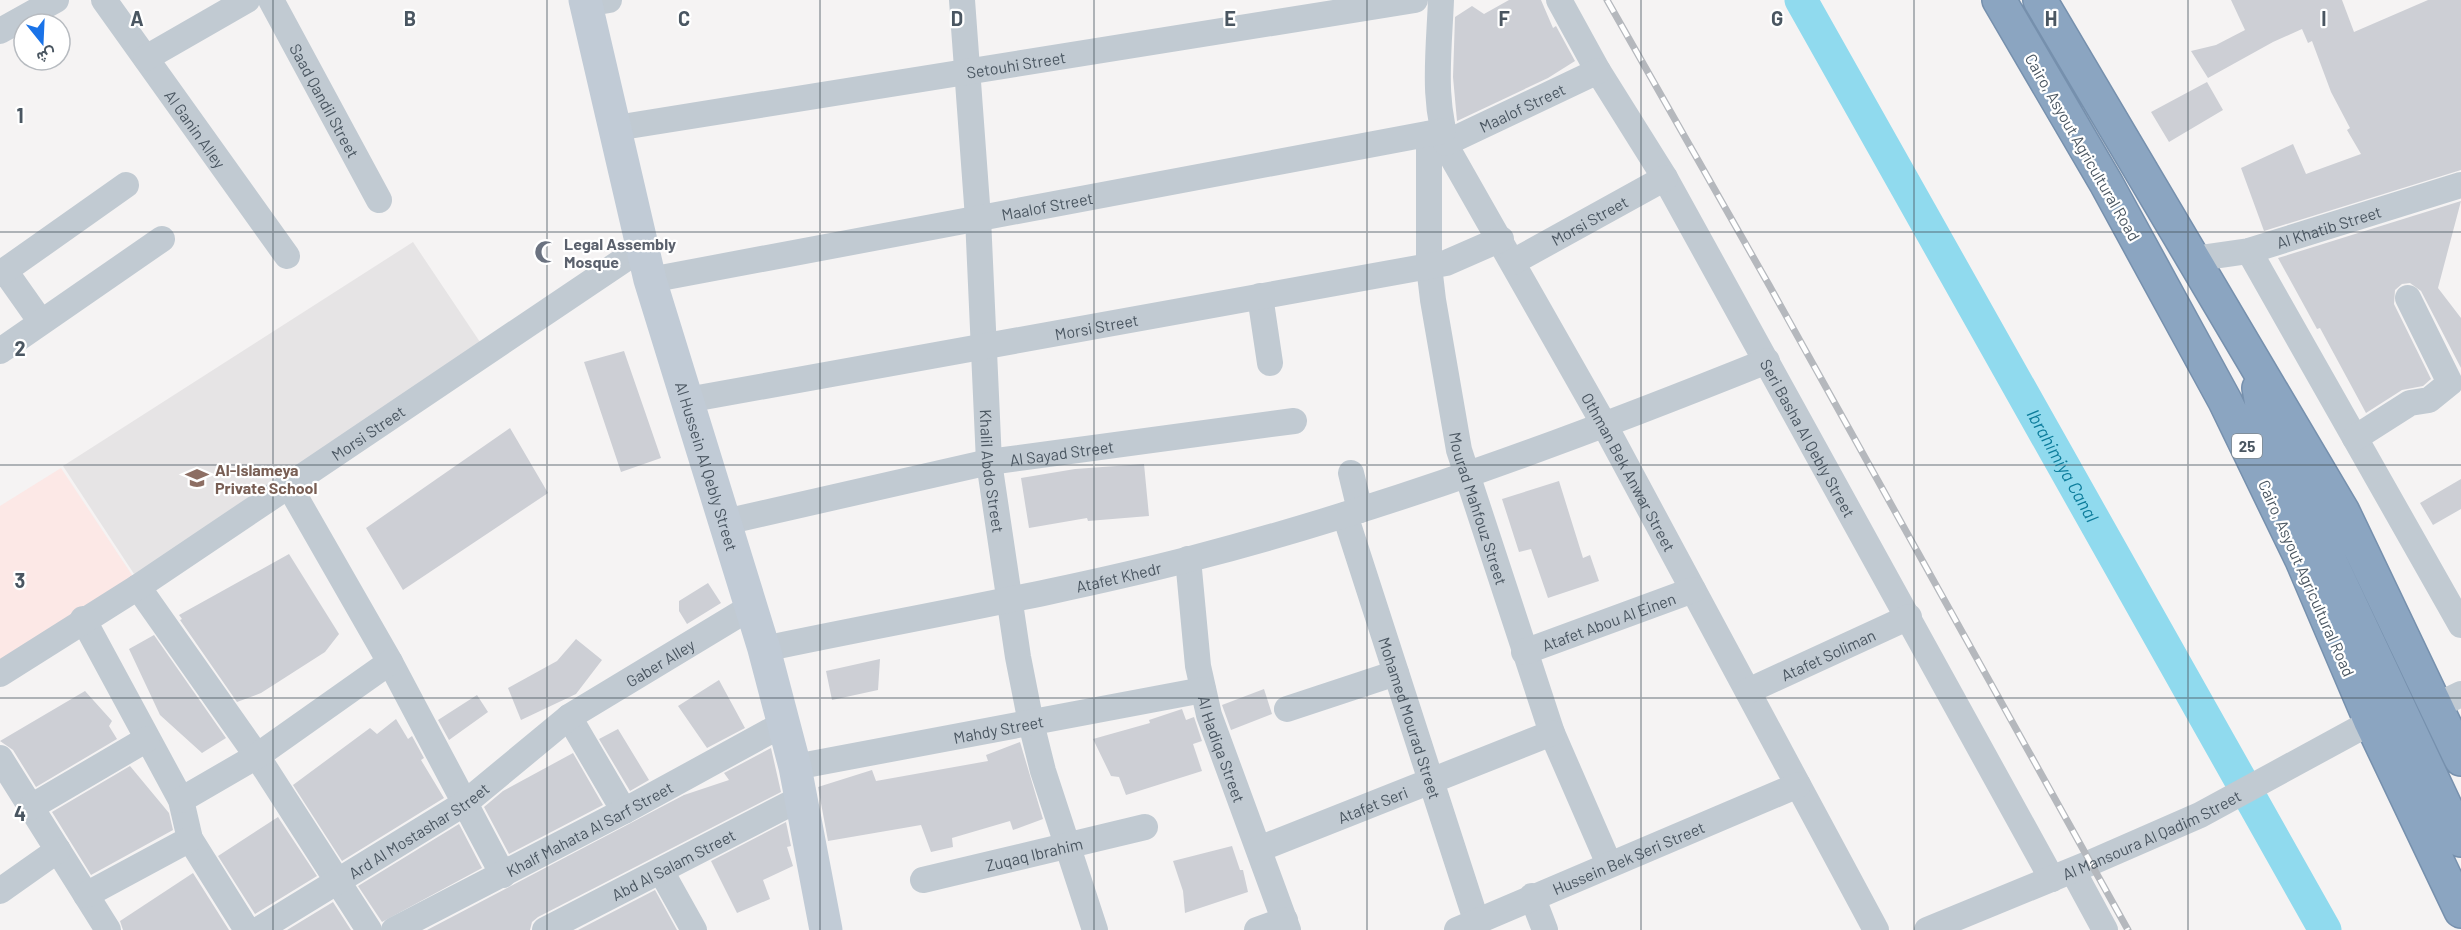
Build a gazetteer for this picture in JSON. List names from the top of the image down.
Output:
{
  "streets": {
    "highway": ["Cairo, Asyout Agricultural Road", "25"],
    "main road": ["Al Hussein Al Qebly Street"],
    "street": [
      "Setouhi Street",
      "Saad Qandil Street",
      "Maalof Street",
      "Al Ganin Alley",
      "Morsi Street",
      "Al Khatib Street",
      "Seri Basha Al Qebly Street",
      "Al Sayad Street",
      "Khalil Abdo Street",
      "Othman Bek Anwar Street",
      "Mourad Mahfouz Street",
      "Atafet Khedr",
      "Atafet Abou Al Einen",
      "Atafet Soliman",
      "Gaber Alley",
      "Mohamed Mourad Street",
      "Mahdy Street",
      "Al Hadiqa Street",
      "Atafet Seri",
      "Ard Al Mostashar Street",
      "Khalf Mahata Al Sarf Street",
      "Al Mansoura Al Qadim Street",
      "Zuqaq Ibrahim",
      "Hussein Bek Seri Street",
      "Abd Al Salam Street"
    ]
  },
  "crossings": [
    ["Setouhi Street", "Al Hussein Al Qebly Street"],
    ["Setouhi Street", "Khalil Abdo Street"],
    ["Maalof Street", "Seri Basha Al Qebly Street"],
    ["Maalof Street", "Al Hussein Al Qebly Street"],
    ["Maalof Street", "Khalil Abdo Street"],
    ["Maalof Street", "Othman Bek Anwar Street"],
    ["Maalof Street", "Mourad Mahfouz Street"],
    ["Cairo, Asyout Agricultural Road", "Al Mansoura Al Qadim Street"],
    ["Morsi Street", "Seri Basha Al Qebly Street"],
    ["Morsi Street", "Al Hussein Al Qebly Street"],
    ["Morsi Street", "Khalil Abdo Street"],
    ["Morsi Street", "Othman Bek Anwar Street"],
    ["Morsi Street", "Mourad Mahfouz Street"],
    ["Seri Basha Al Qebly Street", "Atafet Khedr"],
    ["Seri Basha Al Qebly Street", "Atafet Soliman"],
    ["Seri Basha Al Qebly Street", "Al Mansoura Al Qadim Street"],
    ["Al Sayad Street", "Al Hussein Al Qebly Street"],
    ["Al Sayad Street", "Khalil Abdo Street"],
    ["Al Hussein Al Qebly Street", "Atafet Khedr"],
    ["Al Hussein Al Qebly Street", "Gaber Alley"],
    ["Al Hussein Al Qebly Street", "Mahdy Street"],
    ["Al Hussein Al Qebly Street", "Khalf Mahata Al Sarf Street"],
    ["Al Hussein Al Qebly Street", "Abd Al Salam Street"],
    ["Khalil Abdo Street", "Atafet Khedr"],
    ["Khalil Abdo Street", "Mahdy Street"],
    ["Khalil Abdo Street", "Zuqaq Ibrahim"],
    ["Othman Bek Anwar Street", "Mourad Mahfouz Street"],
    ["Othman Bek Anwar Street", "Atafet Khedr"],
    ["Othman Bek Anwar Street", "Atafet Abou Al Einen"],
    ["Othman Bek Anwar Street", "Atafet Soliman"],
    ["Othman Bek Anwar Street", "Hussein Bek Seri Street"],
    ["Mourad Mahfouz Street", "Atafet Khedr"],
    ["Mourad Mahfouz Street", "Atafet Abou Al Einen"],
    ["Mourad Mahfouz Street", "Atafet Seri"],
    ["Mourad Mahfouz Street", "Hussein Bek Seri Street"],
    ["Atafet Khedr", "Mohamed Mourad Street"],
    ["Atafet Khedr", "Al Hadiqa Street"],
    ["Gaber Alley", "Ard Al Mostashar Street"],
    ["Mohamed Mourad Street", "Atafet Seri"],
    ["Mohamed Mourad Street", "Hussein Bek Seri Street"],
    ["Mahdy Street", "Al Hadiqa Street"],
    ["Mahdy Street", "Abd Al Salam Street"],
    ["Al Hadiqa Street", "Atafet Seri"]
  ],
  "water": ["Ibrahimiya Canal"],
  "places": {
    "mosque": ["Legal Assembly Mosque"],
    "school or university": ["Al-Islameya Private School"]
  },
  "north": "bottom",
  "grid": {
    "columns": [
      "A",
      "B",
      "C",
      "D",
      "E",
      "F",
      "G",
      "H",
      "I"
    ],
    "rows": [
      "1",
      "2",
      "3",
      "4"
    ]
  }
}
